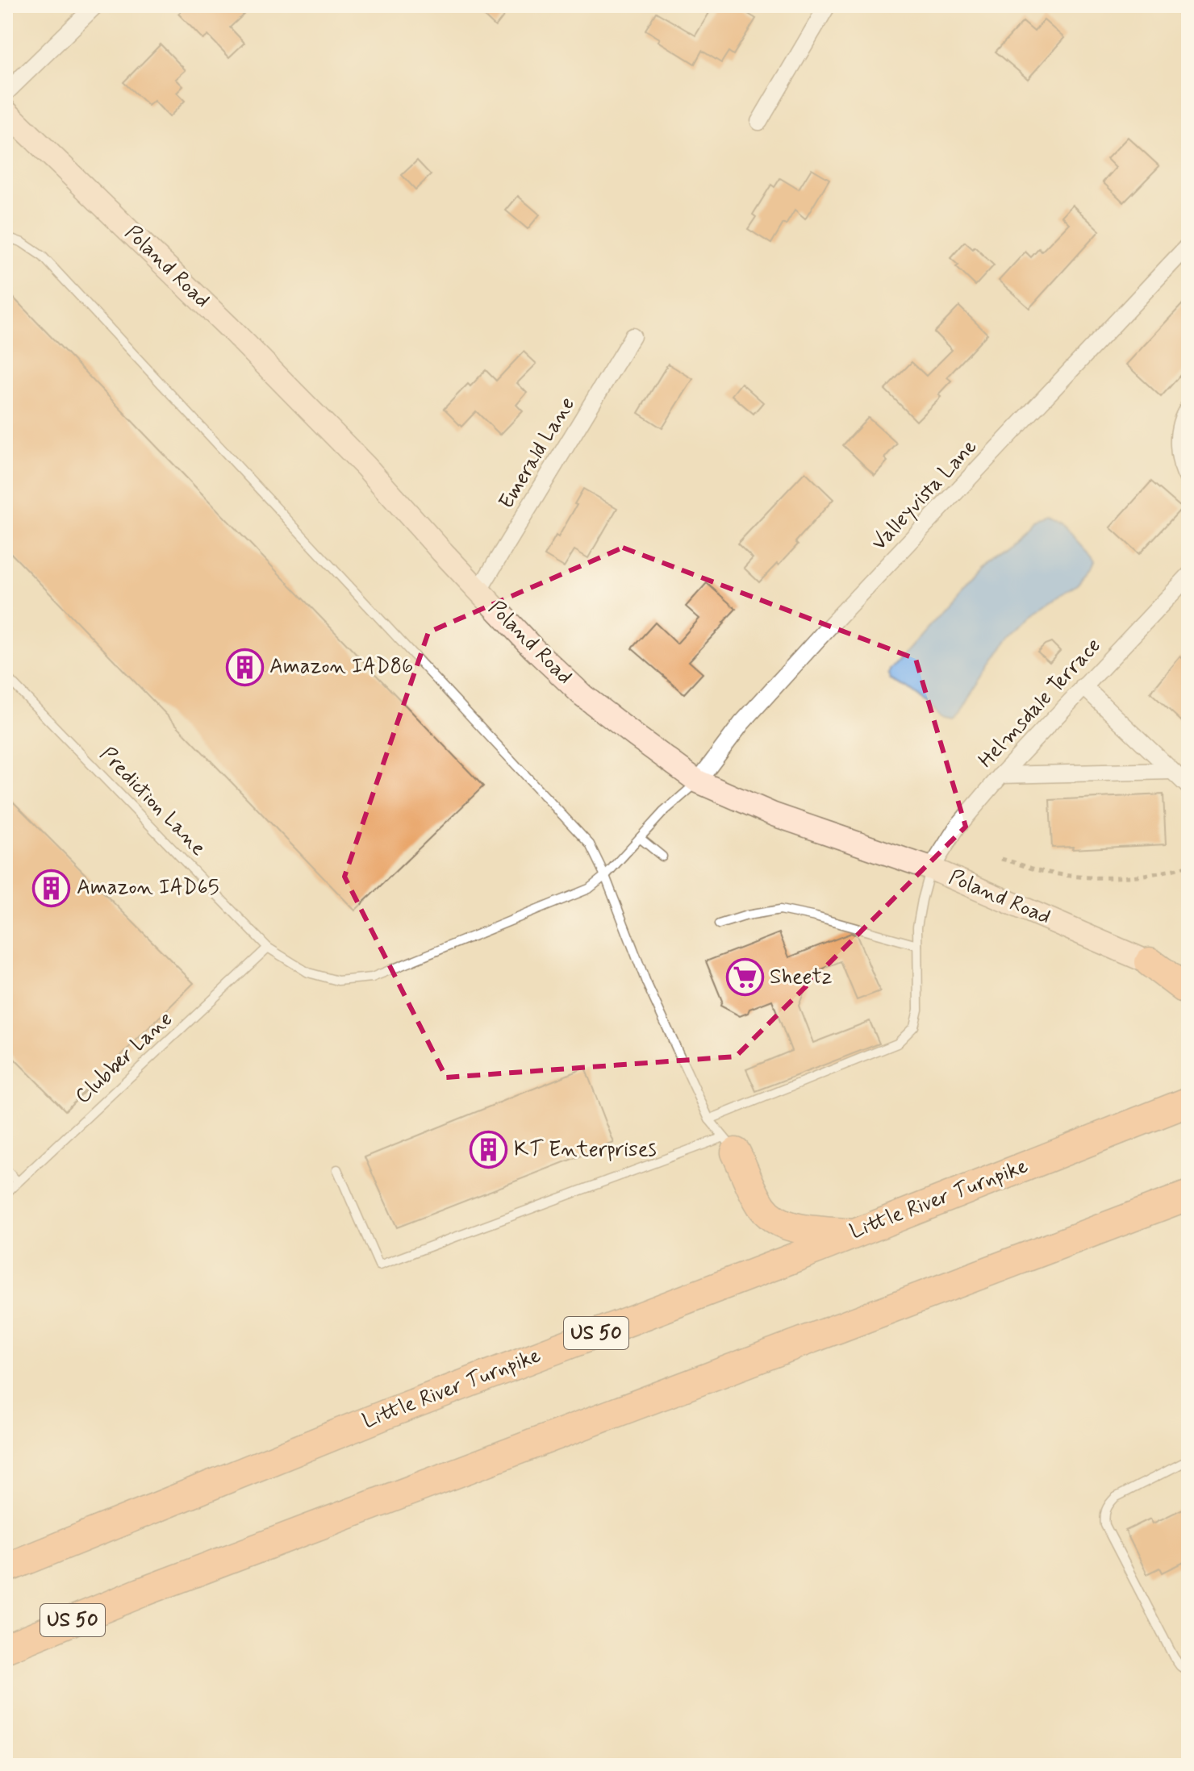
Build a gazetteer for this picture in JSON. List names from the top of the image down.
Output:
{
  "streets": {
    "highway": ["Little River Turnpike", "US 50"],
    "street": [
      "Poland Road",
      "Emerald Lane",
      "Valleyvista Lane",
      "Helmsdale Terrace"
    ],
    "lane": ["Prediction Lane", "Clubber Lane"]
  },
  "crossings": [
    ["Poland Road", "Emerald Lane"],
    ["Poland Road", "Valleyvista Lane"],
    ["Poland Road", "Helmsdale Terrace"],
    ["Poland Road", "Prediction Lane"],
    ["Valleyvista Lane", "Prediction Lane"],
    ["Prediction Lane", "Clubber Lane"]
  ],
  "places": {
    "building": ["Amazon IAD86", "Amazon IAD65", "KT Enterprises"],
    "supermarket": ["Sheetz"]
  }
}
